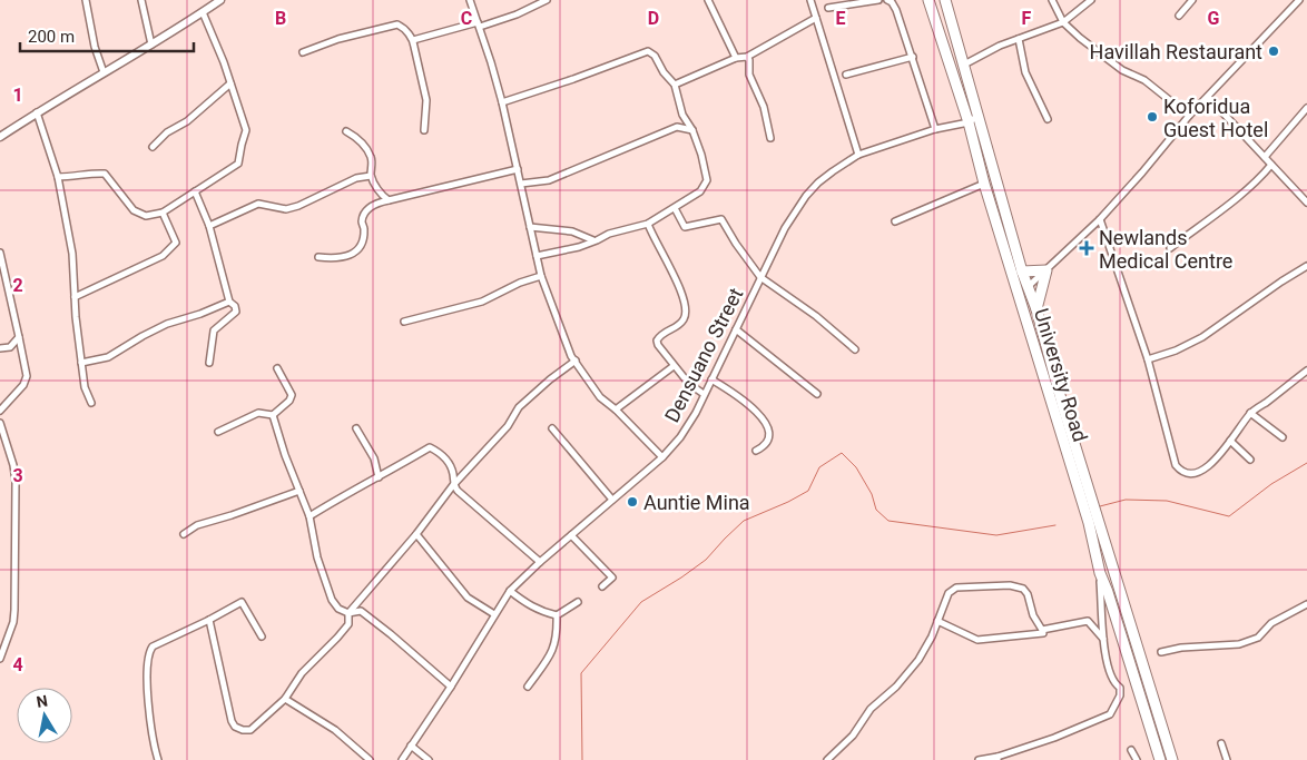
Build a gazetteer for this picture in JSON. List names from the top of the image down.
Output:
{
  "streets": {
    "highway": ["University Road"],
    "street": ["Densuano Street"]
  },
  "crossings": [
    ["Densuano Street", "University Road"]
  ],
  "places": {
    "other": ["Havillah Restaurant", "Koforidua Guest Hotel", "Auntie Mina"],
    "health": ["Newlands Medical Centre"]
  },
  "scale_bar": "200 m",
  "north": "top",
  "grid": {
    "columns": [
      "B",
      "C",
      "D",
      "E",
      "F",
      "G"
    ],
    "rows": [
      "1",
      "2",
      "3",
      "4"
    ]
  }
}
